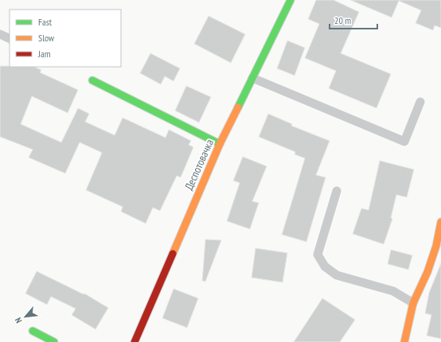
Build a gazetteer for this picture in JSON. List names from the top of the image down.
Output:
{
  "streets": {
    "street": ["Деспотовачка"]
  },
  "legend": ["Fast", "Slow", "Jam"],
  "scale_bar": "20 m",
  "north": "bottom left"
}
